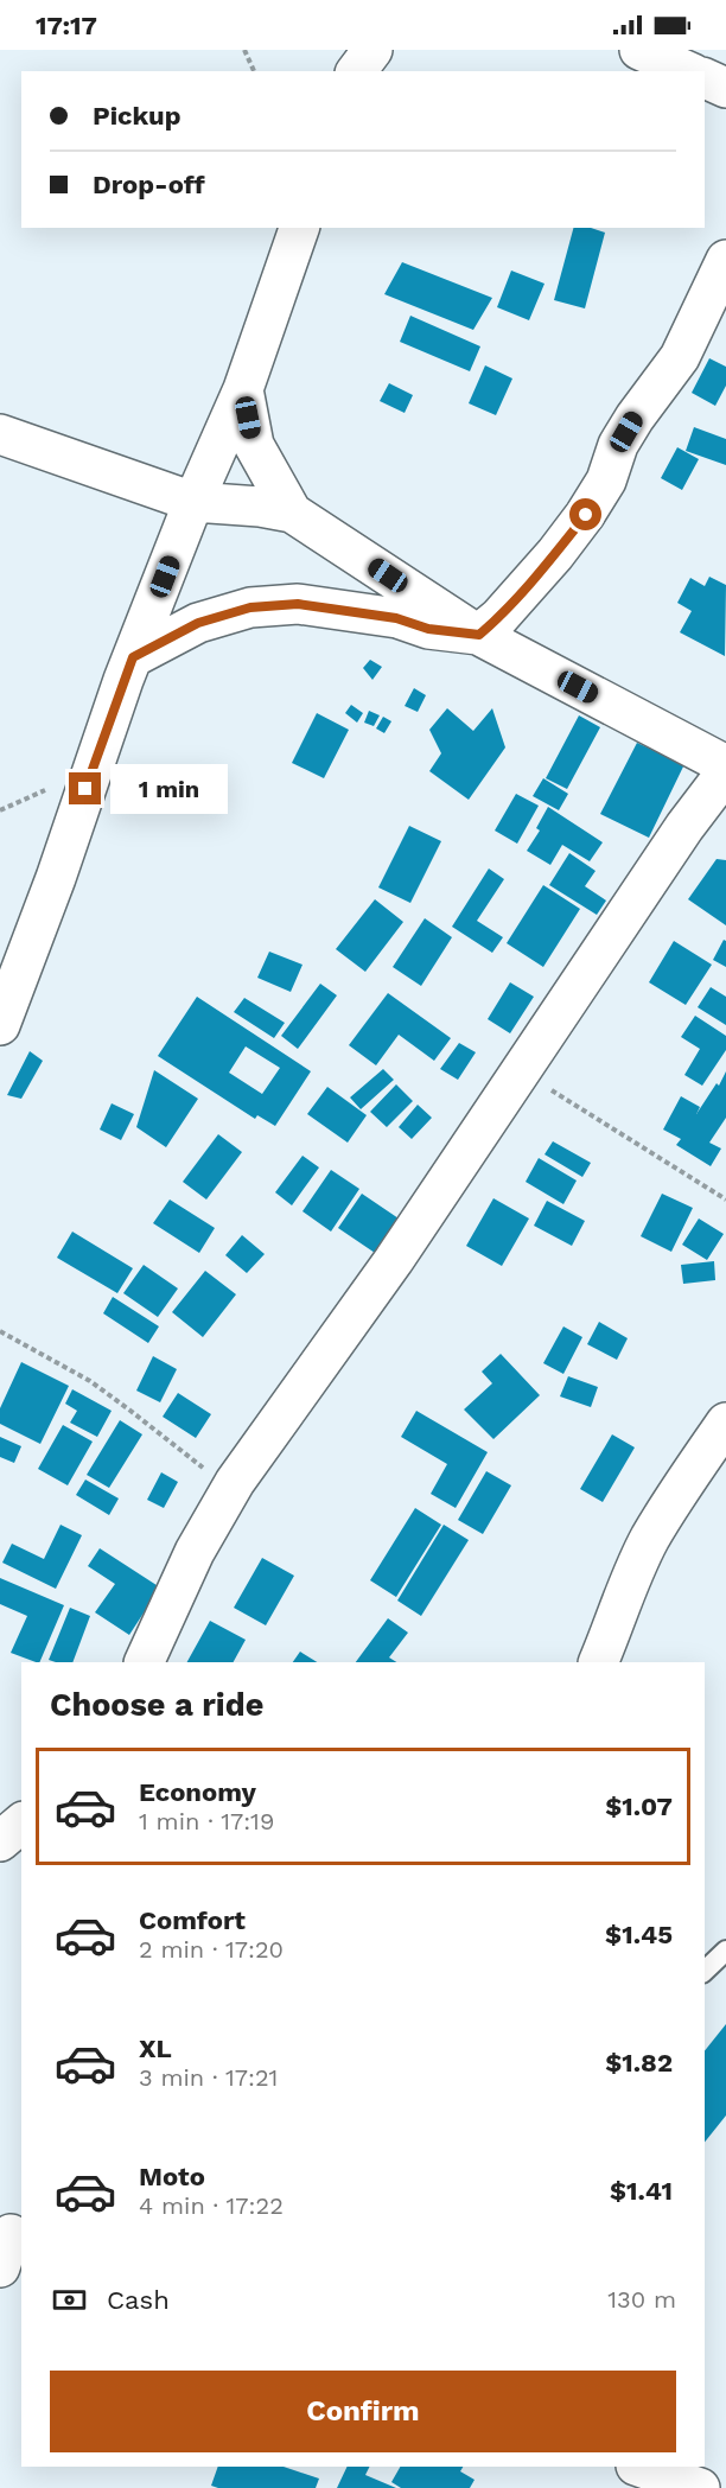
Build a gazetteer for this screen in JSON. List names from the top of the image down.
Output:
{
  "page": {
    "status": "17:17",
    "banner": ["Pickup", "Drop-off"],
    "bubble": "1 min",
    "heading": "Choose a ride",
    "list": [
      {
        "name": "Economy",
        "note": "1 min · 17:19",
        "value": "$1.07"
      },
      {
        "name": "Comfort",
        "note": "2 min · 17:20",
        "value": "$1.45"
      },
      {
        "name": "XL",
        "note": "3 min · 17:21",
        "value": "$1.82"
      },
      {
        "name": "Moto",
        "note": "4 min · 17:22",
        "value": "$1.41"
      }
    ],
    "pay": ["Cash", "130 m"],
    "buttons": "Confirm"
  }
}
